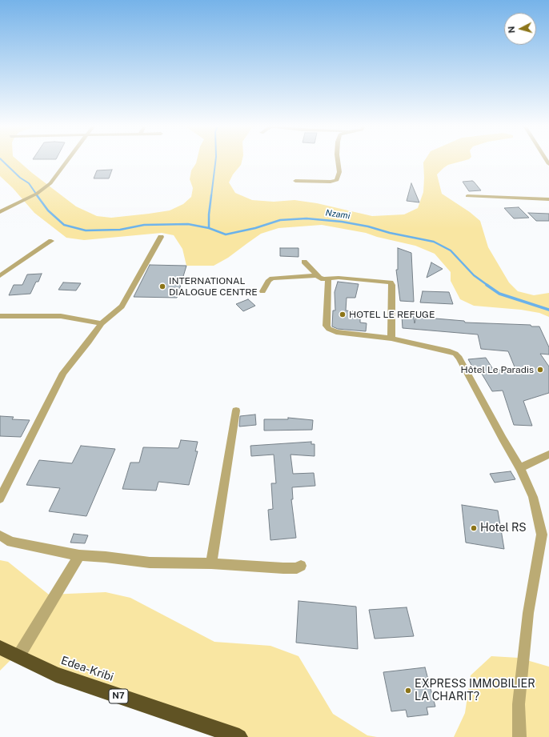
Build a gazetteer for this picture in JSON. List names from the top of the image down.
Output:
{
  "streets": {
    "highway": ["Edea-Kribi", "N7"]
  },
  "water": ["Nzami"],
  "places": [
    "INTERNATIONAL DIALOGUE CENTRE",
    "HOTEL LE REFUGE",
    "Hôtel Le Paradis",
    "Hotel RS",
    "EXPRESS IMMOBILIER LA CHARIT?"
  ],
  "north": "left"
}
